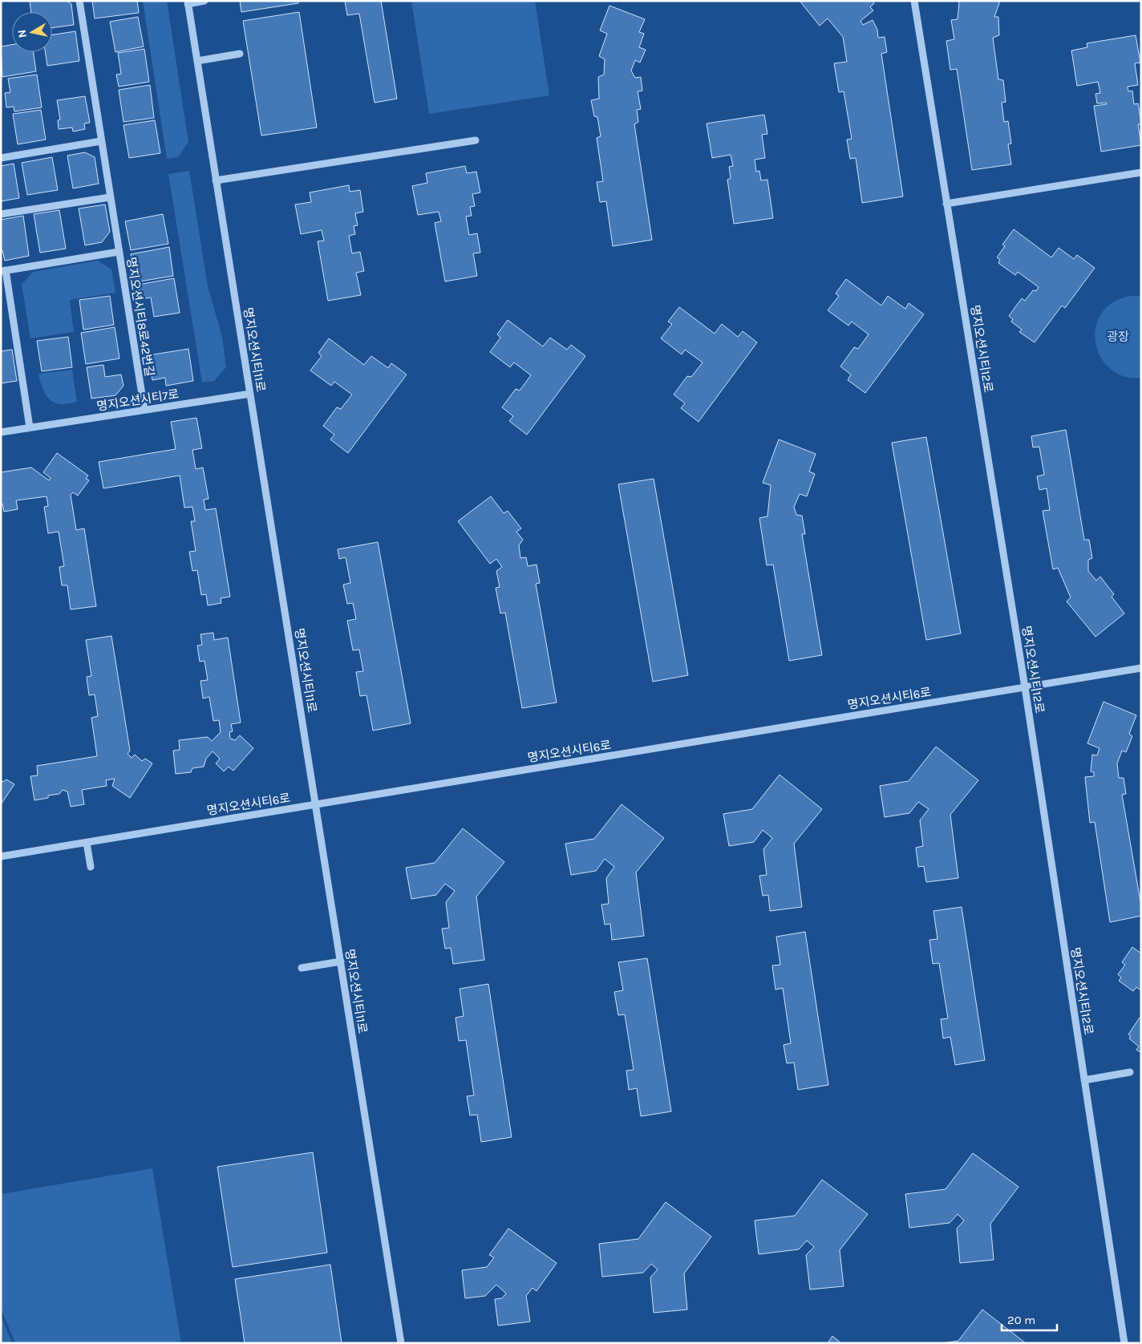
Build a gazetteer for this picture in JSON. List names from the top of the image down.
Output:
{
  "streets": {
    "street": [
      "명지오션시티8로42번길",
      "명지오션시티12로",
      "명지오션시티11로",
      "명지오션시티7로",
      "명지오션시티6로"
    ]
  },
  "crossings": [
    ["명지오션시티8로42번길", "명지오션시티7로"],
    ["명지오션시티12로", "명지오션시티6로"],
    ["명지오션시티11로", "명지오션시티7로"],
    ["명지오션시티11로", "명지오션시티6로"]
  ],
  "parks": ["광장"],
  "scale_bar": "20 m",
  "north": "left"
}
